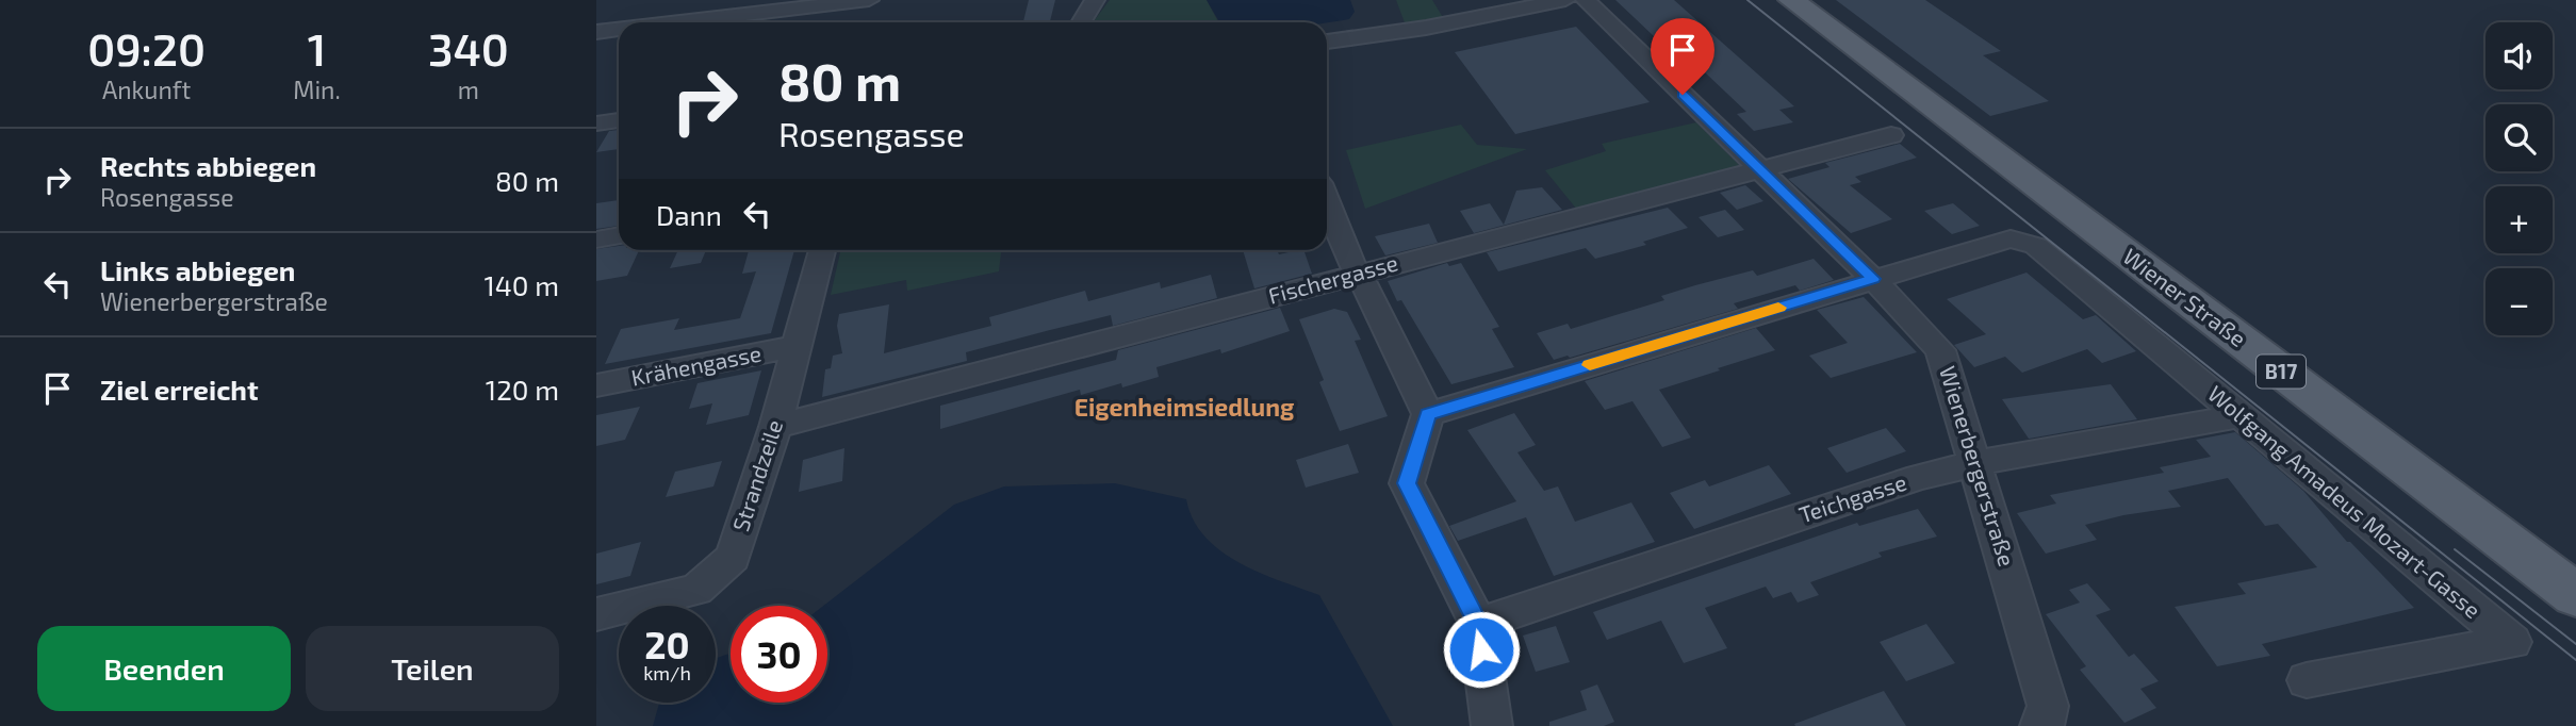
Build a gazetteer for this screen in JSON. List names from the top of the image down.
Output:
{
  "streets": {
    "main road": ["Wiener Straße", "B17"],
    "street": [
      "Fischergasse",
      "Krähengasse",
      "Wienerbergerstraße",
      "Strandzeile",
      "Teichgasse",
      "Wolfgang Amadeus Mozart-Gasse"
    ]
  },
  "crossings": [
    ["Fischergasse", "Wienerbergerstraße"],
    ["Fischergasse", "Strandzeile"],
    ["Krähengasse", "Strandzeile"],
    ["Wienerbergerstraße", "Teichgasse"],
    ["Wienerbergerstraße", "Wolfgang Amadeus Mozart-Gasse"],
    ["Teichgasse", "Wolfgang Amadeus Mozart-Gasse"]
  ],
  "districts": ["Eigenheimsiedlung"],
  "page": {
    "eta": [
      "09:20",
      "Ankunft",
      "1",
      "Min.",
      "340",
      "m"
    ],
    "map_buttons": ["+", "−"],
    "turn": ["80 m", "Rosengasse"],
    "list": [
      {
        "name": "Rechts abbiegen",
        "note": "Rosengasse",
        "value": "80 m"
      },
      {
        "name": "Links abbiegen",
        "note": "Wienerbergerstraße",
        "value": "140 m"
      },
      {
        "name": "Ziel erreicht",
        "value": "120 m"
      }
    ],
    "then": "Dann",
    "speed": "20 km/h",
    "limit": "30",
    "buttons": ["Beenden", "Teilen"]
  }
}
